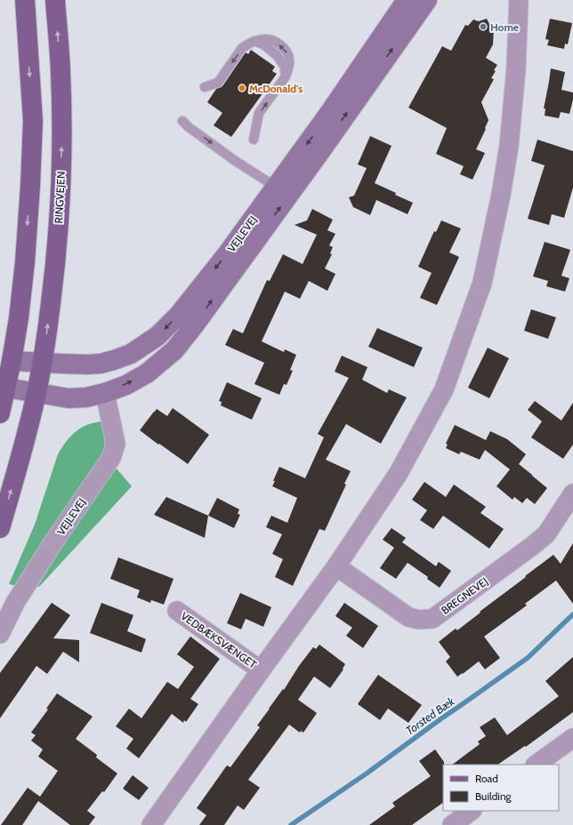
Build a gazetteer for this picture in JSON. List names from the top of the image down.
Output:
{
  "streets": {
    "main road": ["RINGVEJEN"],
    "street": ["VEJLEVEJ", "BREGNEVEJ", "VEDBÆKSVÆNGET"]
  },
  "crossings": [
    ["RINGVEJEN", "VEJLEVEJ"]
  ],
  "water": ["Torsted Bæk"],
  "places": ["Home", "McDonald's"],
  "legend": ["Road", "Building"]
}
